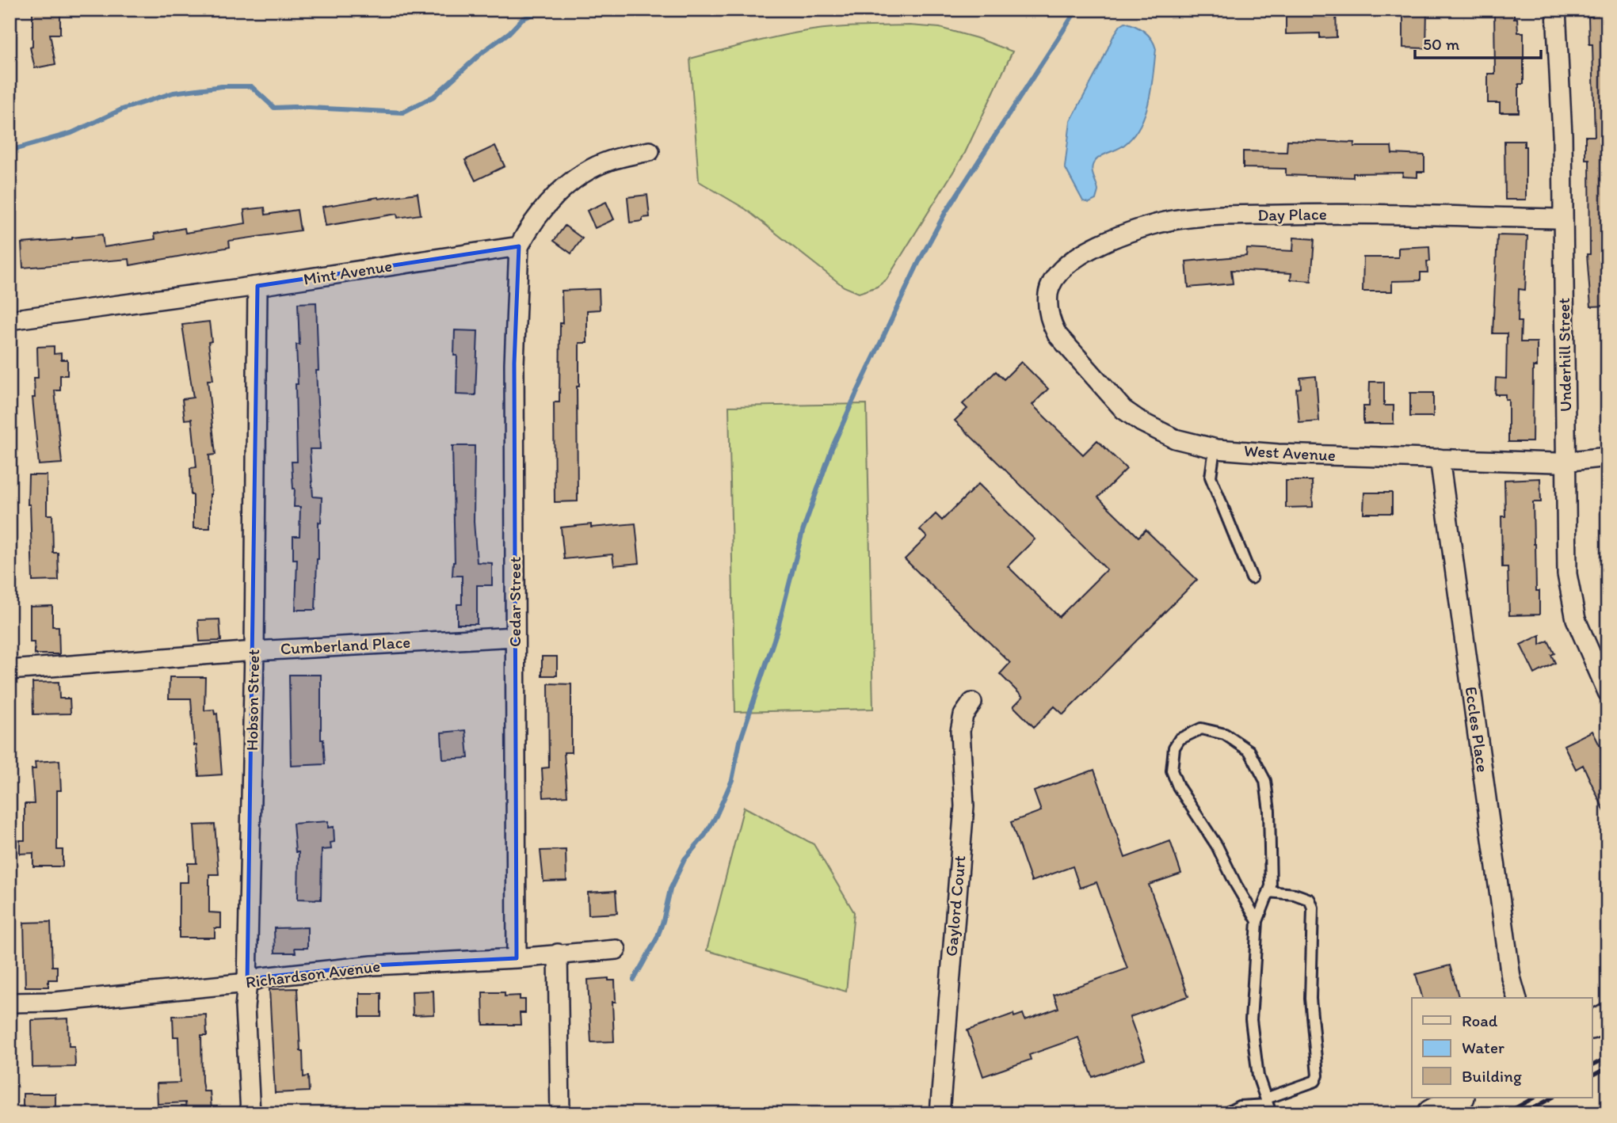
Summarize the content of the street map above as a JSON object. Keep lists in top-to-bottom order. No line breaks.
{"streets":{"street":["Day Place","Mint Avenue","Underhill Street","West Avenue","Cedar Street","Cumberland Place","Hobson Street","Eccles Place","Gaylord Court","Richardson Avenue"]},"crossings":[["Day Place","Underhill Street"],["Day Place","West Avenue"],["Mint Avenue","Cedar Street"],["Mint Avenue","Hobson Street"],["Underhill Street","West Avenue"],["West Avenue","Eccles Place"],["Cedar Street","Cumberland Place"],["Cedar Street","Richardson Avenue"],["Cumberland Place","Hobson Street"],["Hobson Street","Richardson Avenue"]],"legend":["Road","Water","Building"],"scale_bar":"50 m"}
